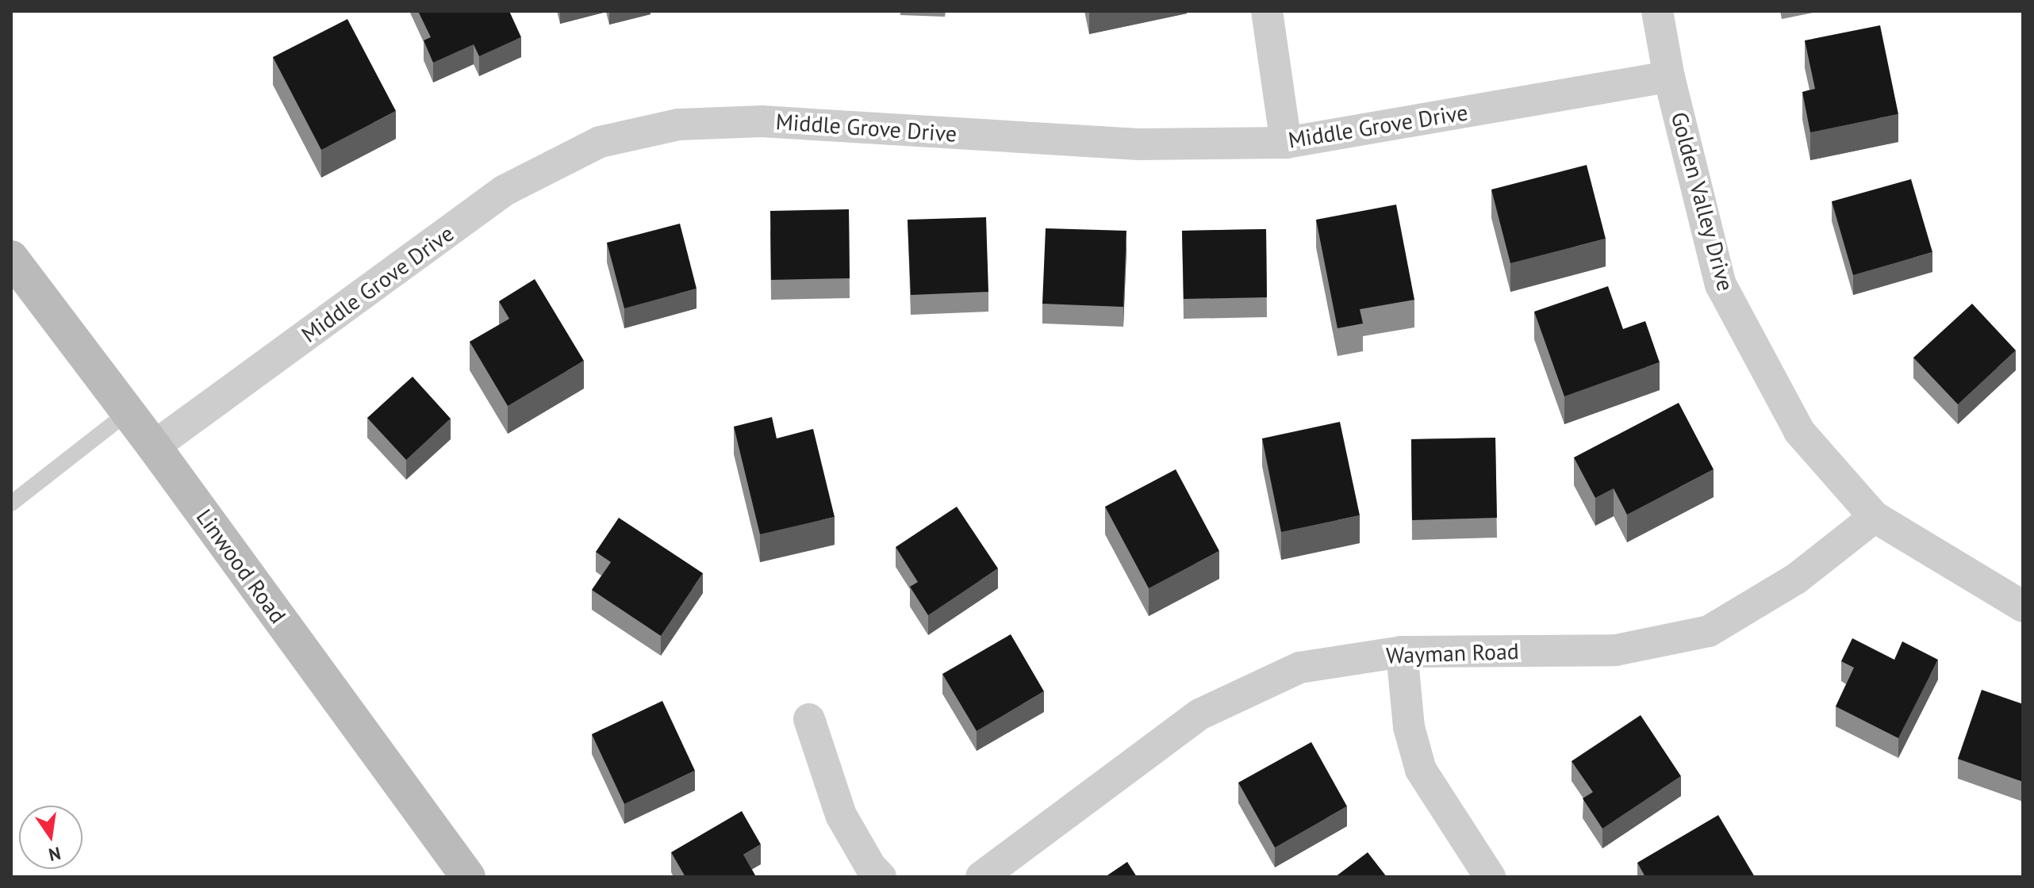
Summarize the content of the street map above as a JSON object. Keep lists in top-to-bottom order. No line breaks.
{"streets":{"street":["Middle Grove Drive","Golden Valley Drive","Linwood Road","Wayman Road"]},"crossings":[["Middle Grove Drive","Golden Valley Drive"],["Middle Grove Drive","Linwood Road"],["Golden Valley Drive","Wayman Road"]],"north":"bottom"}
